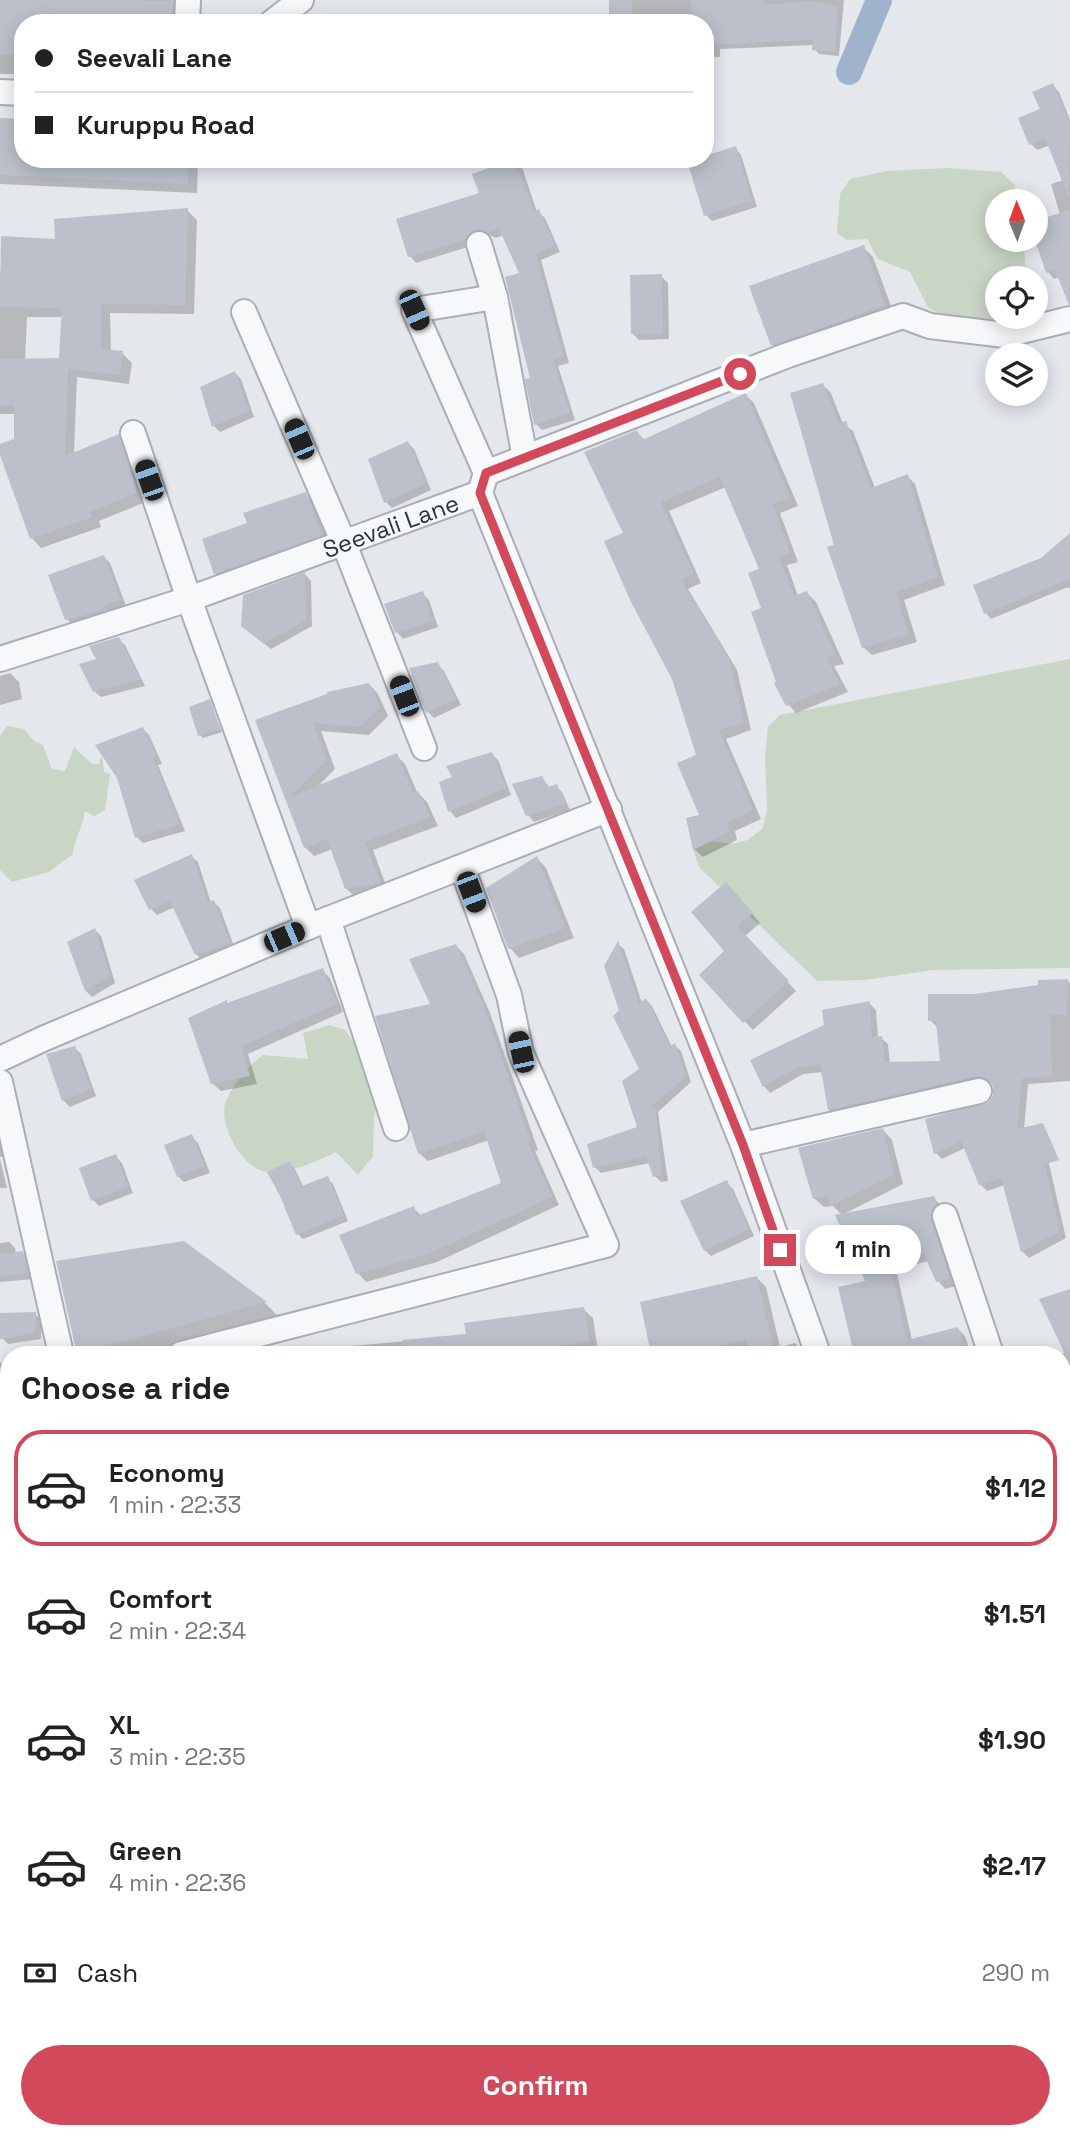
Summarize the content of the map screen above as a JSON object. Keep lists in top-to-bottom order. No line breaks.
{"streets":{"street":["Seevali Lane"]},"north":"top","page":{"banner":["Seevali Lane","Kuruppu Road"],"bubble":"1 min","heading":"Choose a ride","list":[{"name":"Economy","note":"1 min · 22:33","value":"$1.12"},{"name":"Comfort","note":"2 min · 22:34","value":"$1.51"},{"name":"XL","note":"3 min · 22:35","value":"$1.90"},{"name":"Green","note":"4 min · 22:36","value":"$2.17"}],"pay":["Cash","290 m"],"buttons":"Confirm"}}
